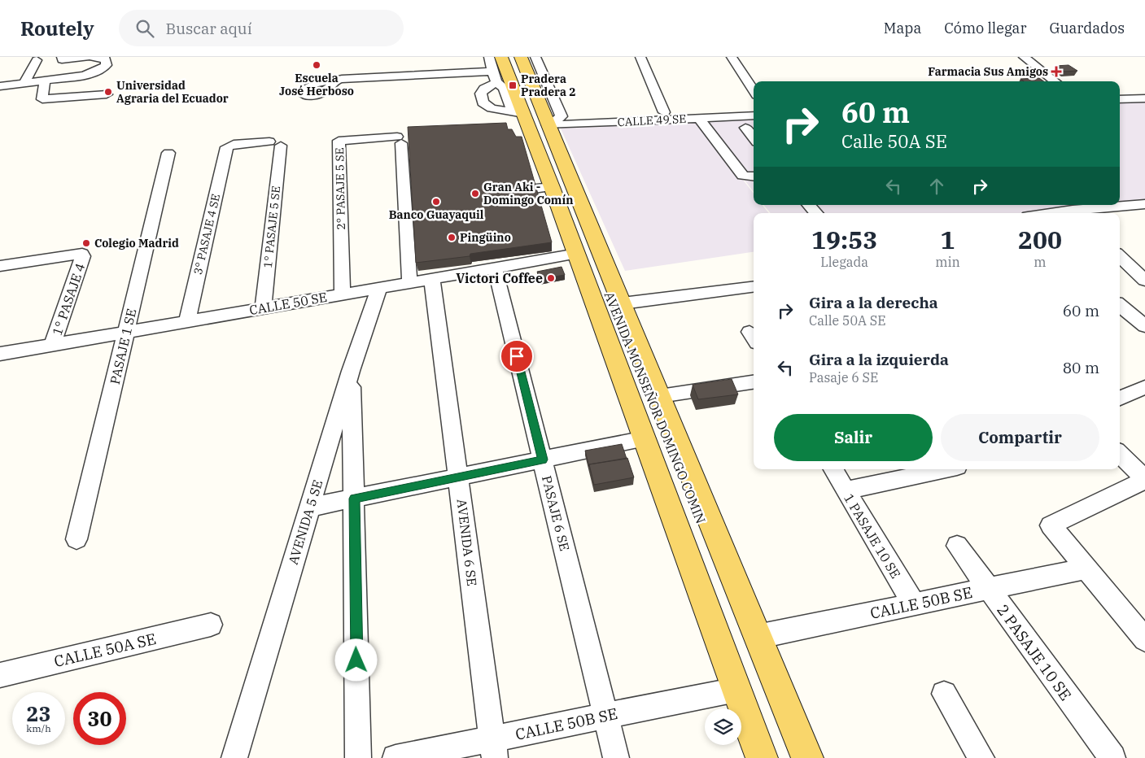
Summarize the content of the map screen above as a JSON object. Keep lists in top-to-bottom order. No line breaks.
{"streets":{"main road":["AVENIDA MONSEÑOR DOMINGO COMIN"],"street":["CALLE 49 SE","2° PASAJE 5 SE","1° PASAJE 5 SE","3° PASAJE 4 SE","1° PASAJE 4","CALLE 50 SE","PASAJE 1 SE","PASAJE 6 SE","AVENIDA 5 SE","1 PASAJE 10 SE","AVENIDA 6 SE","CALLE 50B SE","CALLE 50A SE","2 PASAJE 10 SE"]},"crossings":[["CALLE 49 SE","AVENIDA MONSEÑOR DOMINGO COMIN"],["2° PASAJE 5 SE","CALLE 50 SE"],["1° PASAJE 5 SE","3° PASAJE 4 SE"],["1° PASAJE 5 SE","CALLE 50 SE"],["3° PASAJE 4 SE","CALLE 50 SE"],["1° PASAJE 4","CALLE 50 SE"],["CALLE 50 SE","PASAJE 1 SE"],["CALLE 50 SE","AVENIDA MONSEÑOR DOMINGO COMIN"],["CALLE 50 SE","PASAJE 6 SE"],["CALLE 50 SE","AVENIDA 5 SE"],["CALLE 50 SE","AVENIDA 6 SE"],["AVENIDA MONSEÑOR DOMINGO COMIN","CALLE 50B SE"],["PASAJE 6 SE","CALLE 50B SE"],["1 PASAJE 10 SE","CALLE 50B SE"],["AVENIDA 6 SE","CALLE 50B SE"],["CALLE 50B SE","2 PASAJE 10 SE"]],"places":{"other":["Escuela José Herboso","Universidad Agraria del Ecuador","Gran Aki - Domingo Comín","Banco Guayaquil","Pingüino","Colegio Madrid","Victori Coffee"],"health":["Farmacia Sus Amigos"],"transit":["Pradera Pradera 2"]},"page":{"header":"Routely","search":"Buscar aquí","nav":["Mapa","Cómo llegar","Guardados"],"turn":["60 m","Calle 50A SE"],"eta":["19:53","Llegada","1","min","200","m"],"list":[{"name":"Gira a la derecha","note":"Calle 50A SE","value":"60 m"},{"name":"Gira a la izquierda","note":"Pasaje 6 SE","value":"80 m"}],"buttons":["Salir","Compartir"],"speed":"23 km/h","limit":"30"}}
